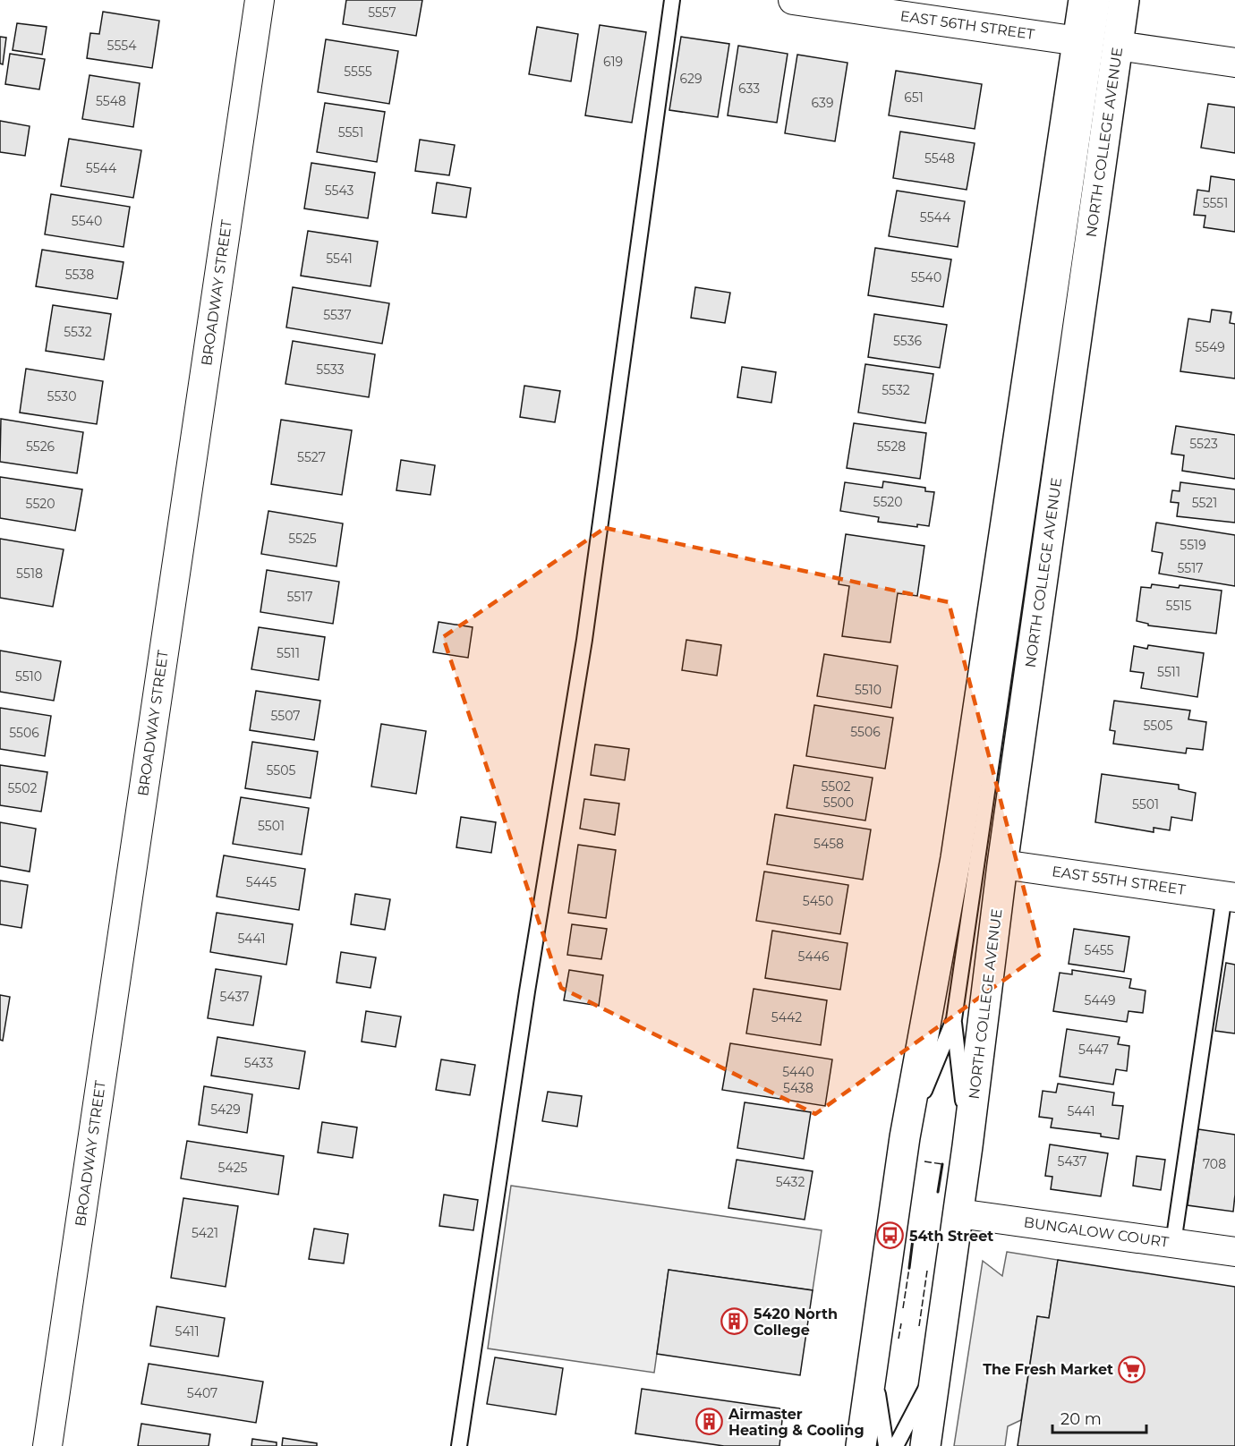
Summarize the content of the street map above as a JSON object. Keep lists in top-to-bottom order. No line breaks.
{"streets":{"main road":["NORTH COLLEGE AVENUE"],"street":["EAST 56TH STREET","BROADWAY STREET","EAST 55TH STREET","BUNGALOW COURT"]},"crossings":[["EAST 56TH STREET","NORTH COLLEGE AVENUE"],["NORTH COLLEGE AVENUE","EAST 55TH STREET"],["NORTH COLLEGE AVENUE","BUNGALOW COURT"]],"places":{"bus stop":["54th Street"],"building":["5420 North College","Airmaster Heating & Cooling"],"supermarket":["The Fresh Market"]},"house_numbers":["5557","5554","619","5555","629","633","651","5548","639","5551","5548","5544","5543","5551","5544","5540","5541","5538","5540","5537","5532","5536","5549","5533","5532","5530","5523","5526","5528","5527","5520","5521","5520","5525","5519","5517","5518","5517","5515","5511","5511","5510","5510","5507","5505","5506","5506","5505","5502","5502","5500","5501","5501","5458","5445","5450","5441","5455","5446","5437","5449","5442","5447","5433","5440","5438","5429","5441","5437","708","5425","5432","5421","5411","5407"],"scale_bar":"20 m"}
